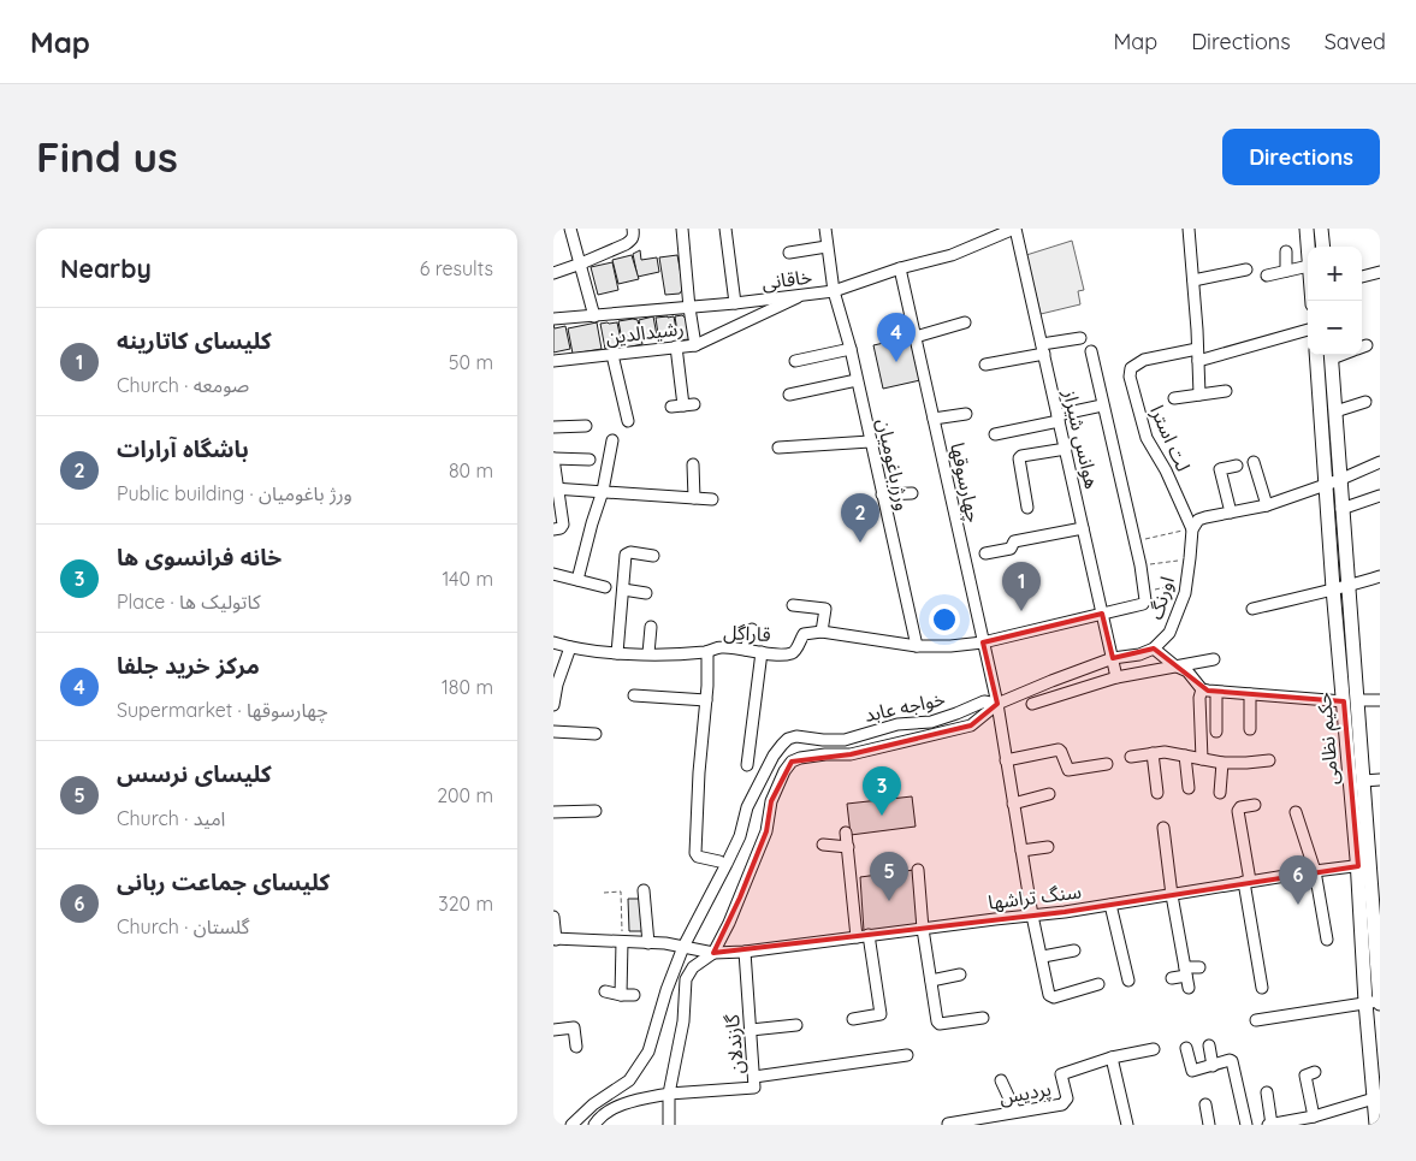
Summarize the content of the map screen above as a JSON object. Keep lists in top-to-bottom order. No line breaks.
{"streets":{"main road":["حکیم نظامی"],"street":["خاقانی","رشیدالدین","لت استرا","هوانس شیراز","ورژ باغومیان","چهارسوقها","اورنگ","قاراگل","خواجه عابد","سنگ تراشها","گازندلان","پردیس"]},"crossings":[["خاقانی","رشیدالدین"],["خاقانی","هوانس شیراز"],["خاقانی","ورژ باغومیان"],["خاقانی","چهارسوقها"],["لت استرا","اورنگ"],["هوانس شیراز","اورنگ"],["چهارسوقها","اورنگ"],["چهارسوقها","خواجه عابد"],["چهارسوقها","سنگ تراشها"],["اورنگ","خواجه عابد"],["خواجه عابد","سنگ تراشها"],["خواجه عابد","گازندلان"],["حکیم نظامی","سنگ تراشها"],["سنگ تراشها","گازندلان"]],"page":{"header":"Map","nav":["Map","Directions","Saved"],"buttons":"Directions","title":"Find us","heading":["Nearby","6 results"],"map_buttons":["+","−"],"list":[{"mark":"1","name":"کلیسای کاتارینه","note":"Church · صومعه","value":"50 m"},{"mark":"2","name":"باشگاه آرارات","note":"Public building · ورژ باغومیان","value":"80 m"},{"mark":"3","name":"خانه فرانسوی ها","note":"Place · کاتولیک ها","value":"140 m"},{"mark":"4","name":"مرکز خرید جلفا","note":"Supermarket · چهارسوقها","value":"180 m"},{"mark":"5","name":"کلیسای نرسس","note":"Church · امید","value":"200 m"},{"mark":"6","name":"کلیسای جماعت ربانی","note":"Church · گلستان","value":"320 m"}],"pins":["4","2","1","3","5","6"]}}
